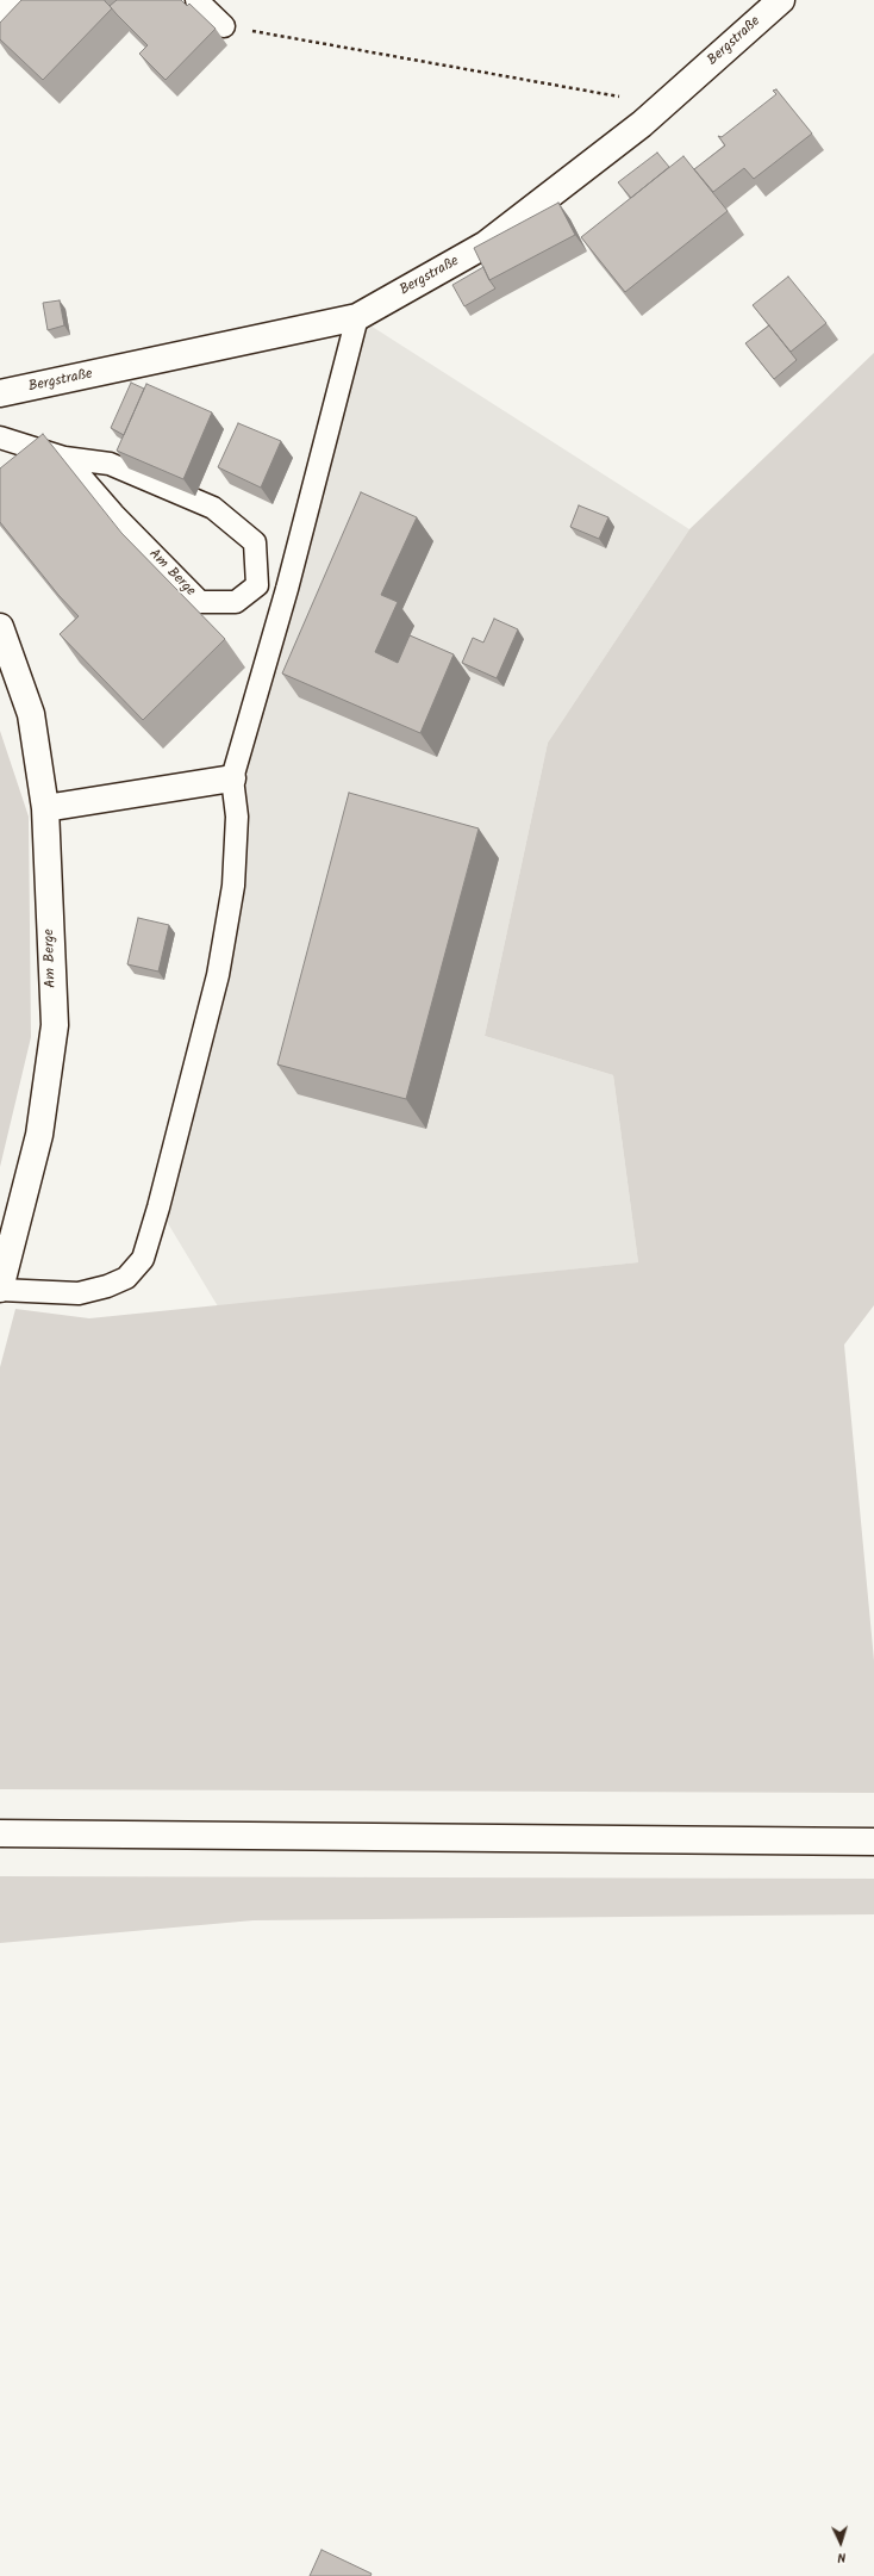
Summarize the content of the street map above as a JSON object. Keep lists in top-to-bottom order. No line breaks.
{"streets":{"main road":["Bergstraße","Am Berge"]},"north":"bottom"}
